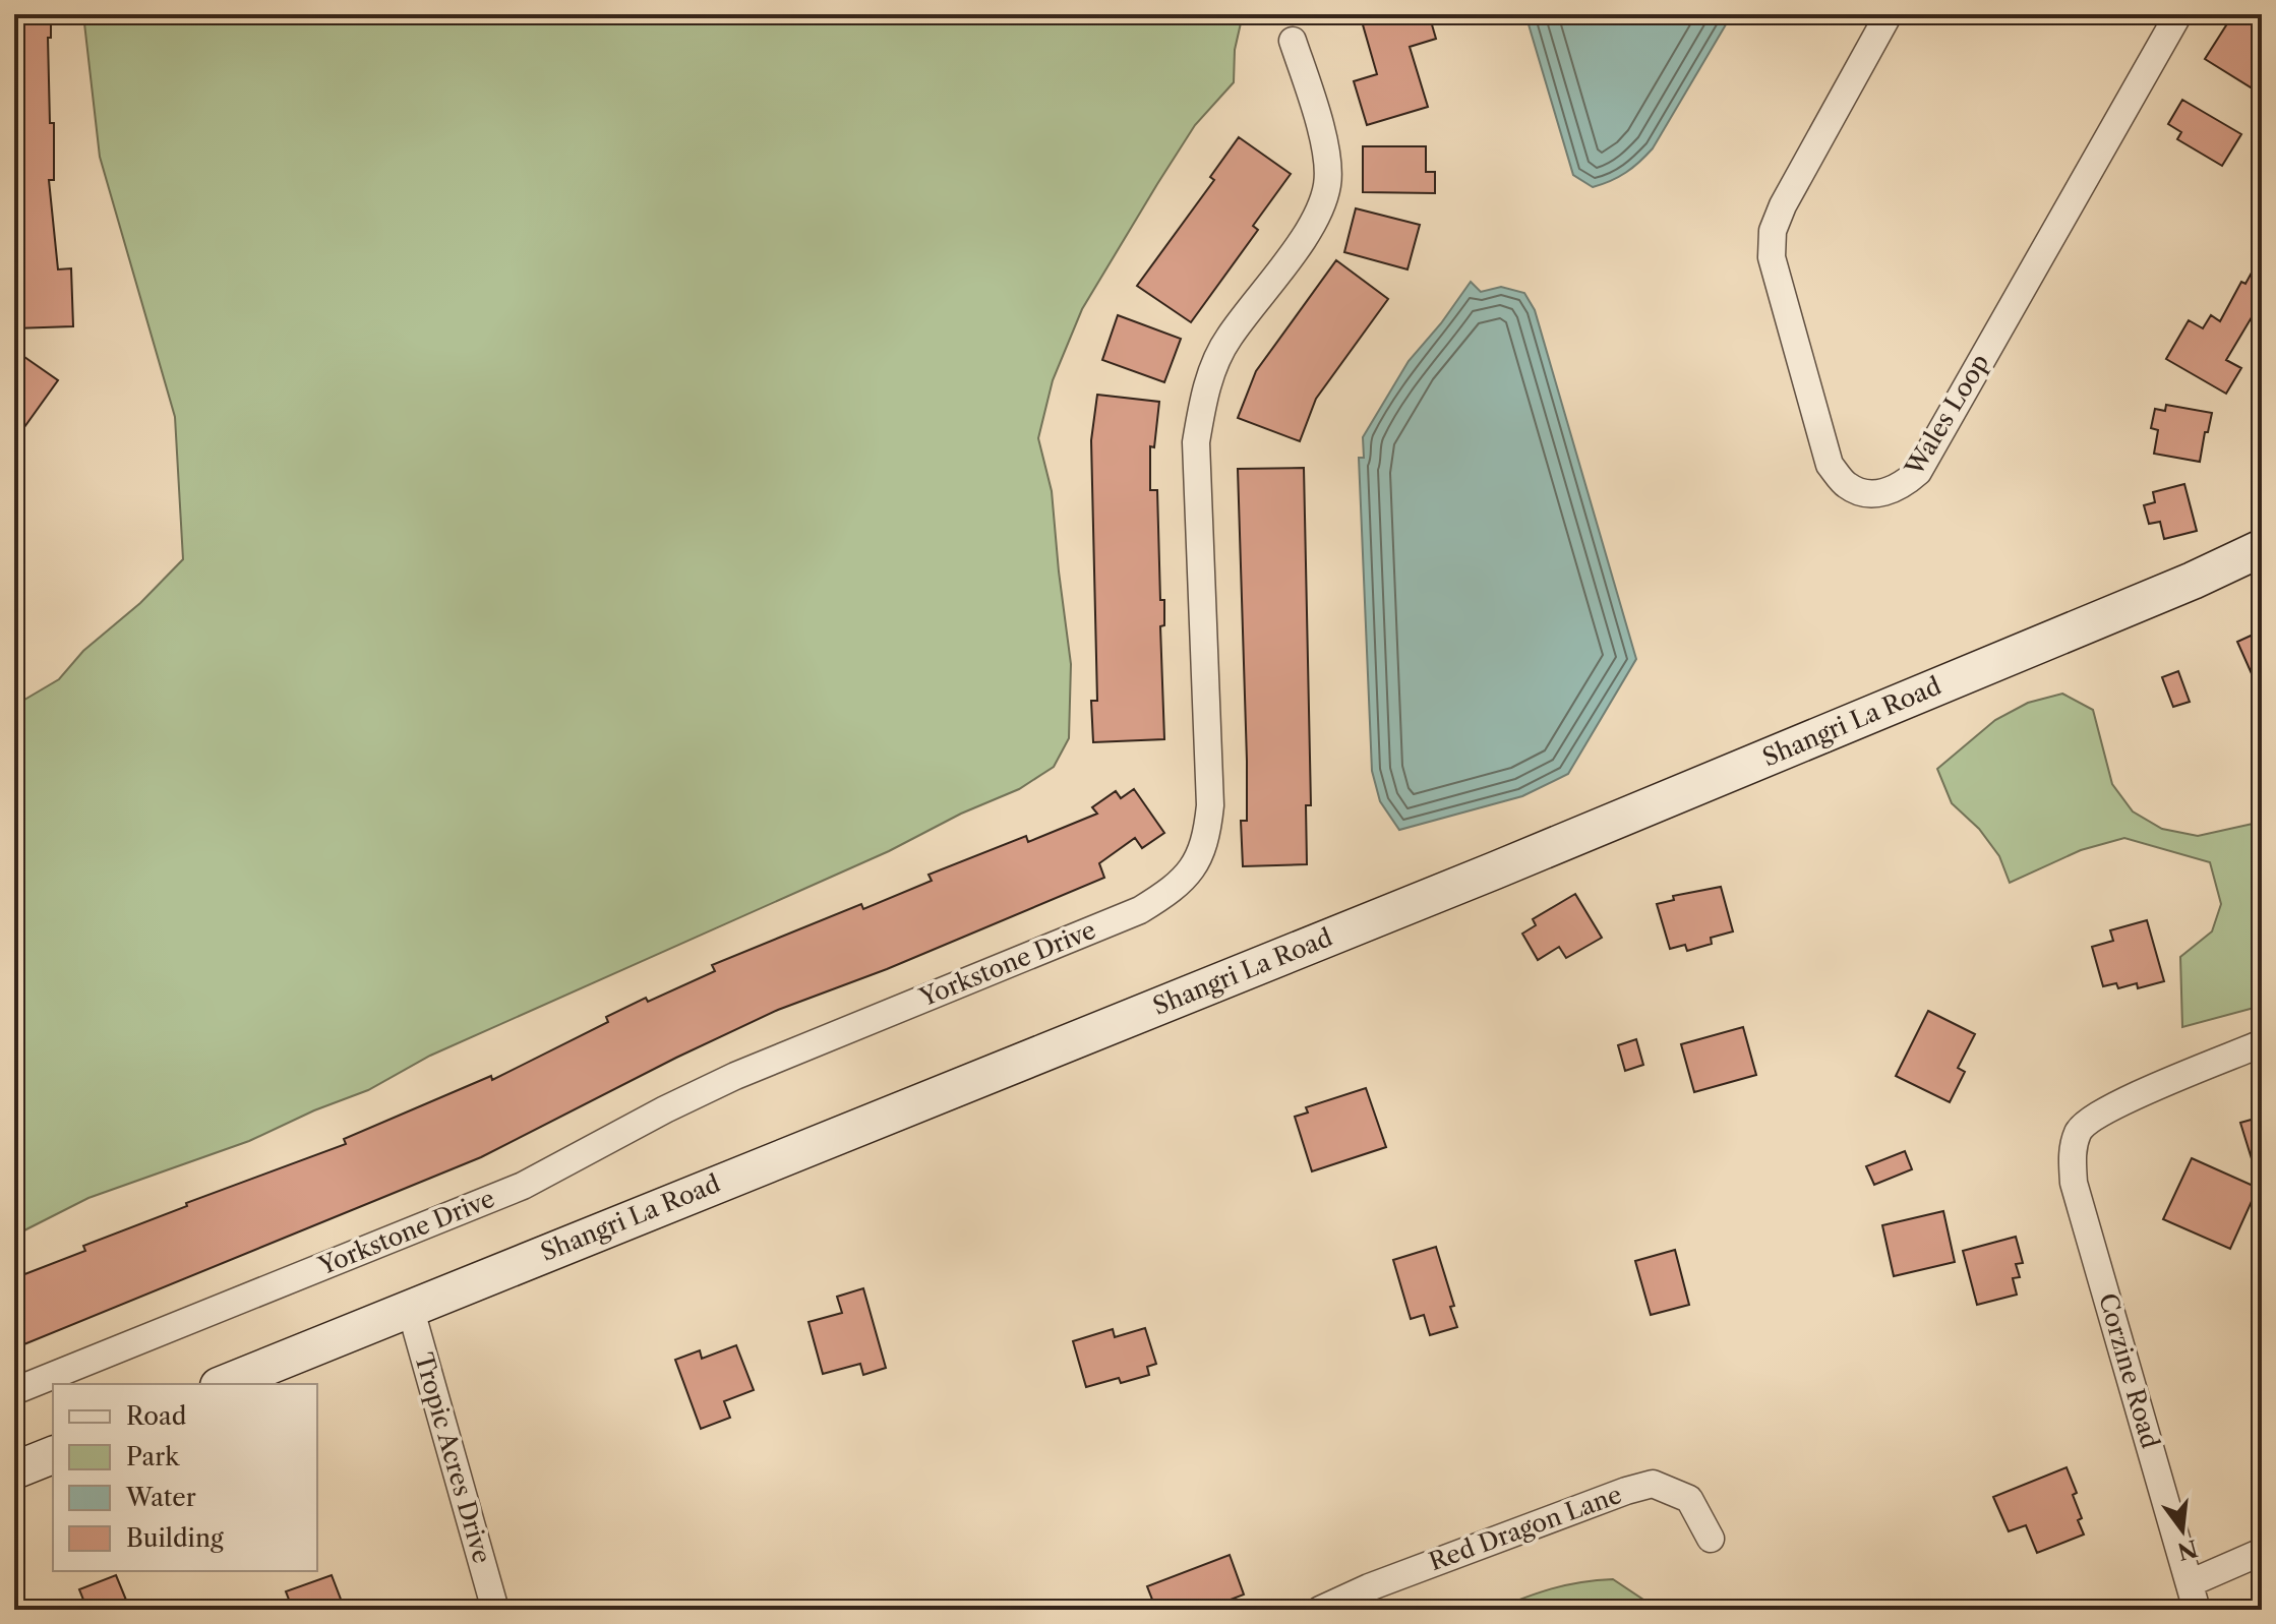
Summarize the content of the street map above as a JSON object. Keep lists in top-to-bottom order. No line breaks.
{"streets":{"street":["Wales Loop","Shangri La Road","Yorkstone Drive","Corzine Road","Tropic Acres Drive","Red Dragon Lane"]},"crossings":[["Shangri La Road","Tropic Acres Drive"]],"legend":["Road","Park","Water","Building"],"north":"bottom"}
